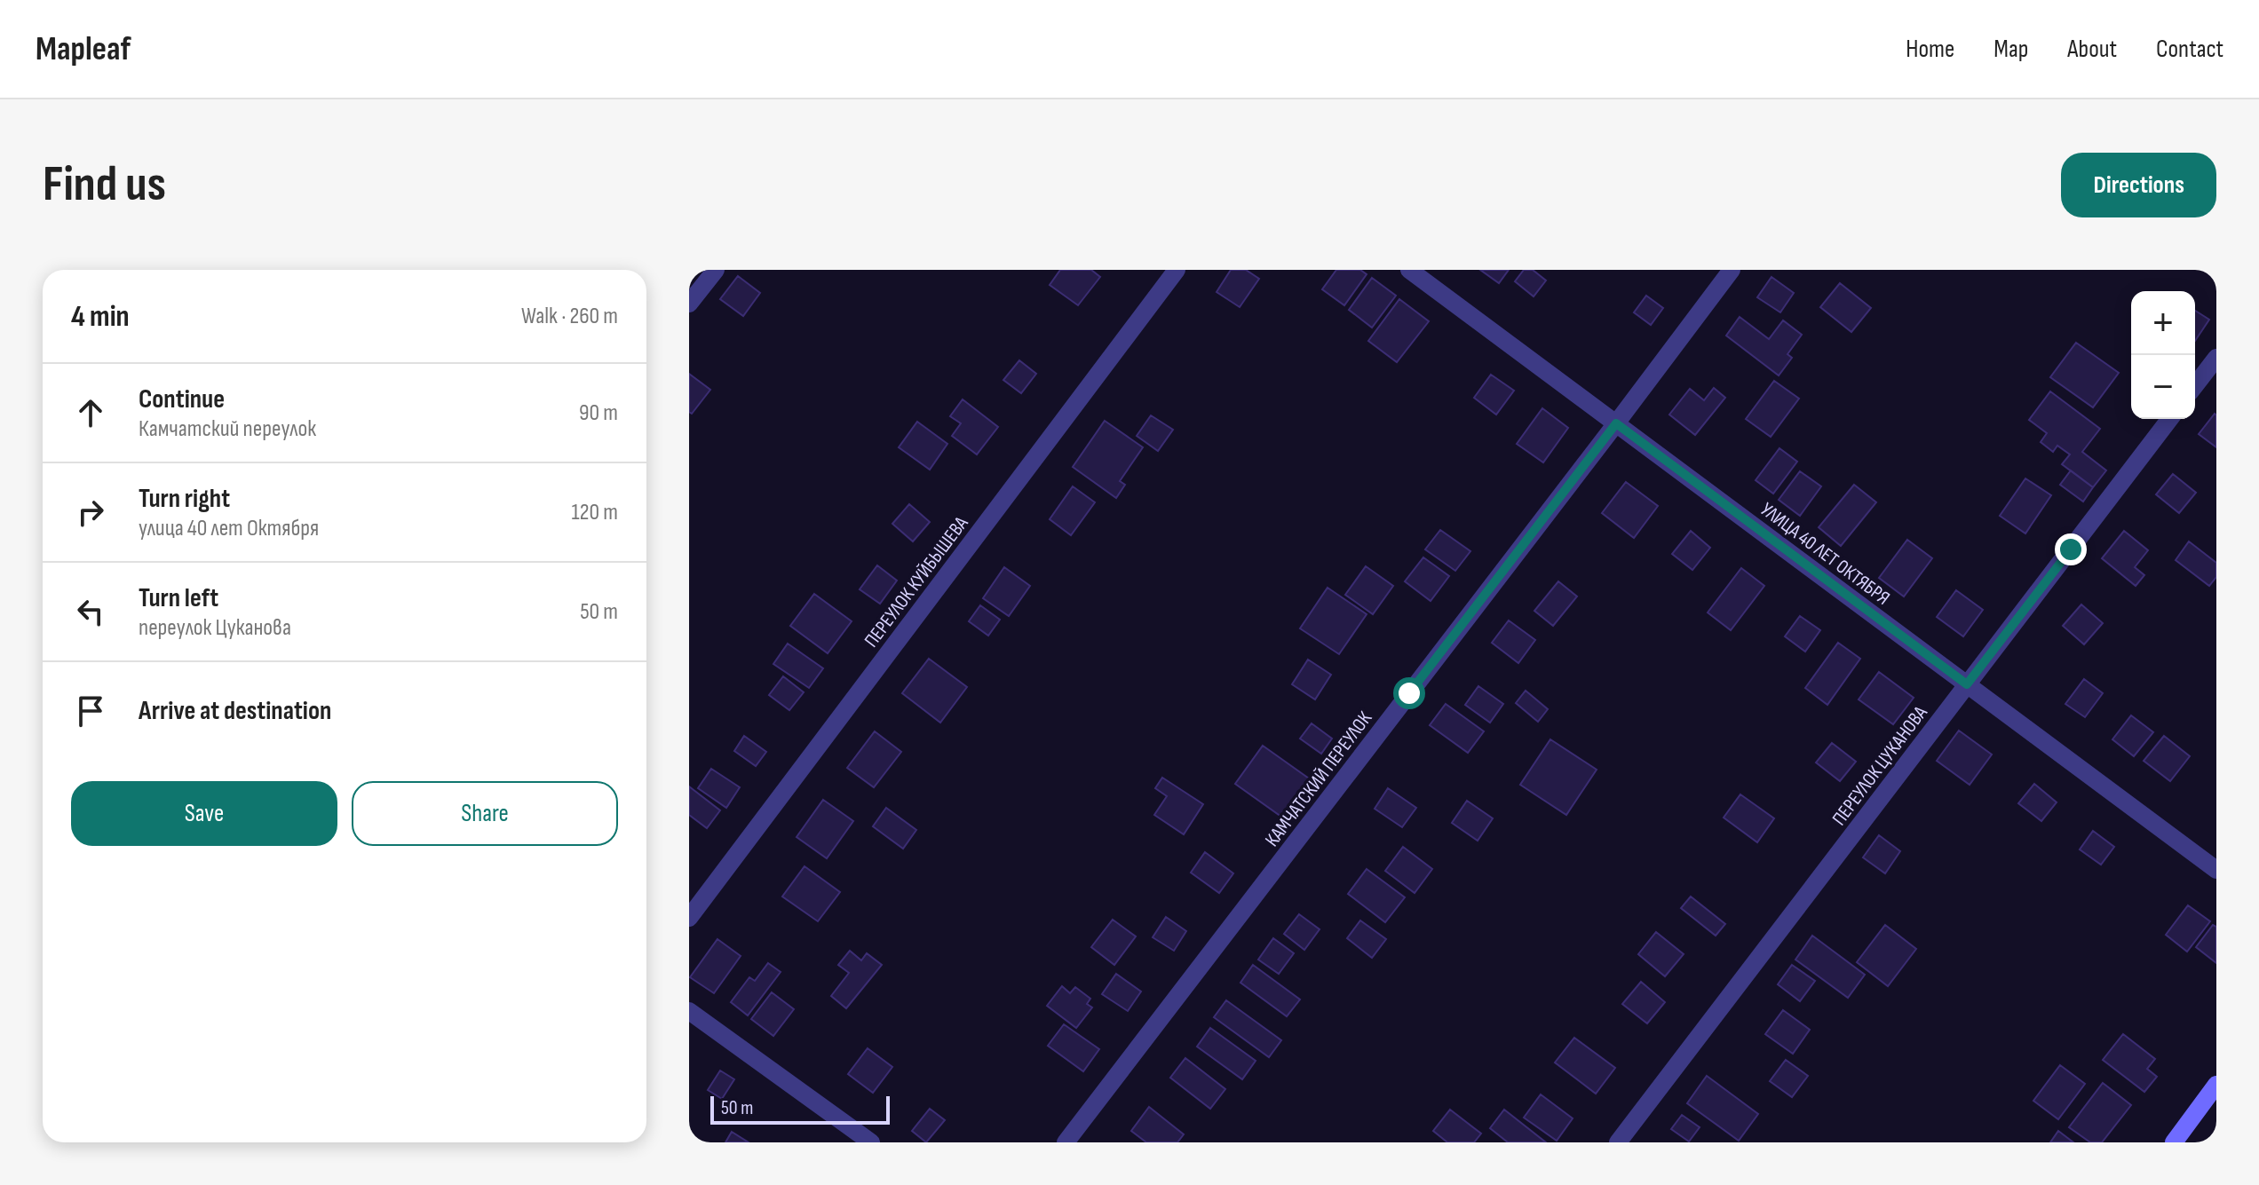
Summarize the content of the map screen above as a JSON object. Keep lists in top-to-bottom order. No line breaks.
{"streets":{"street":["УЛИЦА 40 ЛЕТ ОКТЯБРЯ","ПЕРЕУЛОК КУЙБЫШЕВА","ПЕРЕУЛОК ЦУКАНОВА","КАМЧАТСКИЙ ПЕРЕУЛОК"]},"crossings":[["УЛИЦА 40 ЛЕТ ОКТЯБРЯ","ПЕРЕУЛОК ЦУКАНОВА"],["УЛИЦА 40 ЛЕТ ОКТЯБРЯ","КАМЧАТСКИЙ ПЕРЕУЛОК"]],"scale_bar":"50 m","page":{"header":"Mapleaf","nav":["Home","Map","About","Contact"],"buttons":["Directions",["Save","Share"]],"title":"Find us","heading":["4 min","Walk · 260 m"],"map_buttons":["+","−"],"list":[["Continue","Камчатский переулок","90 m"],["Turn right","улица 40 лет Октября","120 m"],["Turn left","переулок Цуканова","50 m"],"Arrive at destination"],"scale":"50 m"}}
